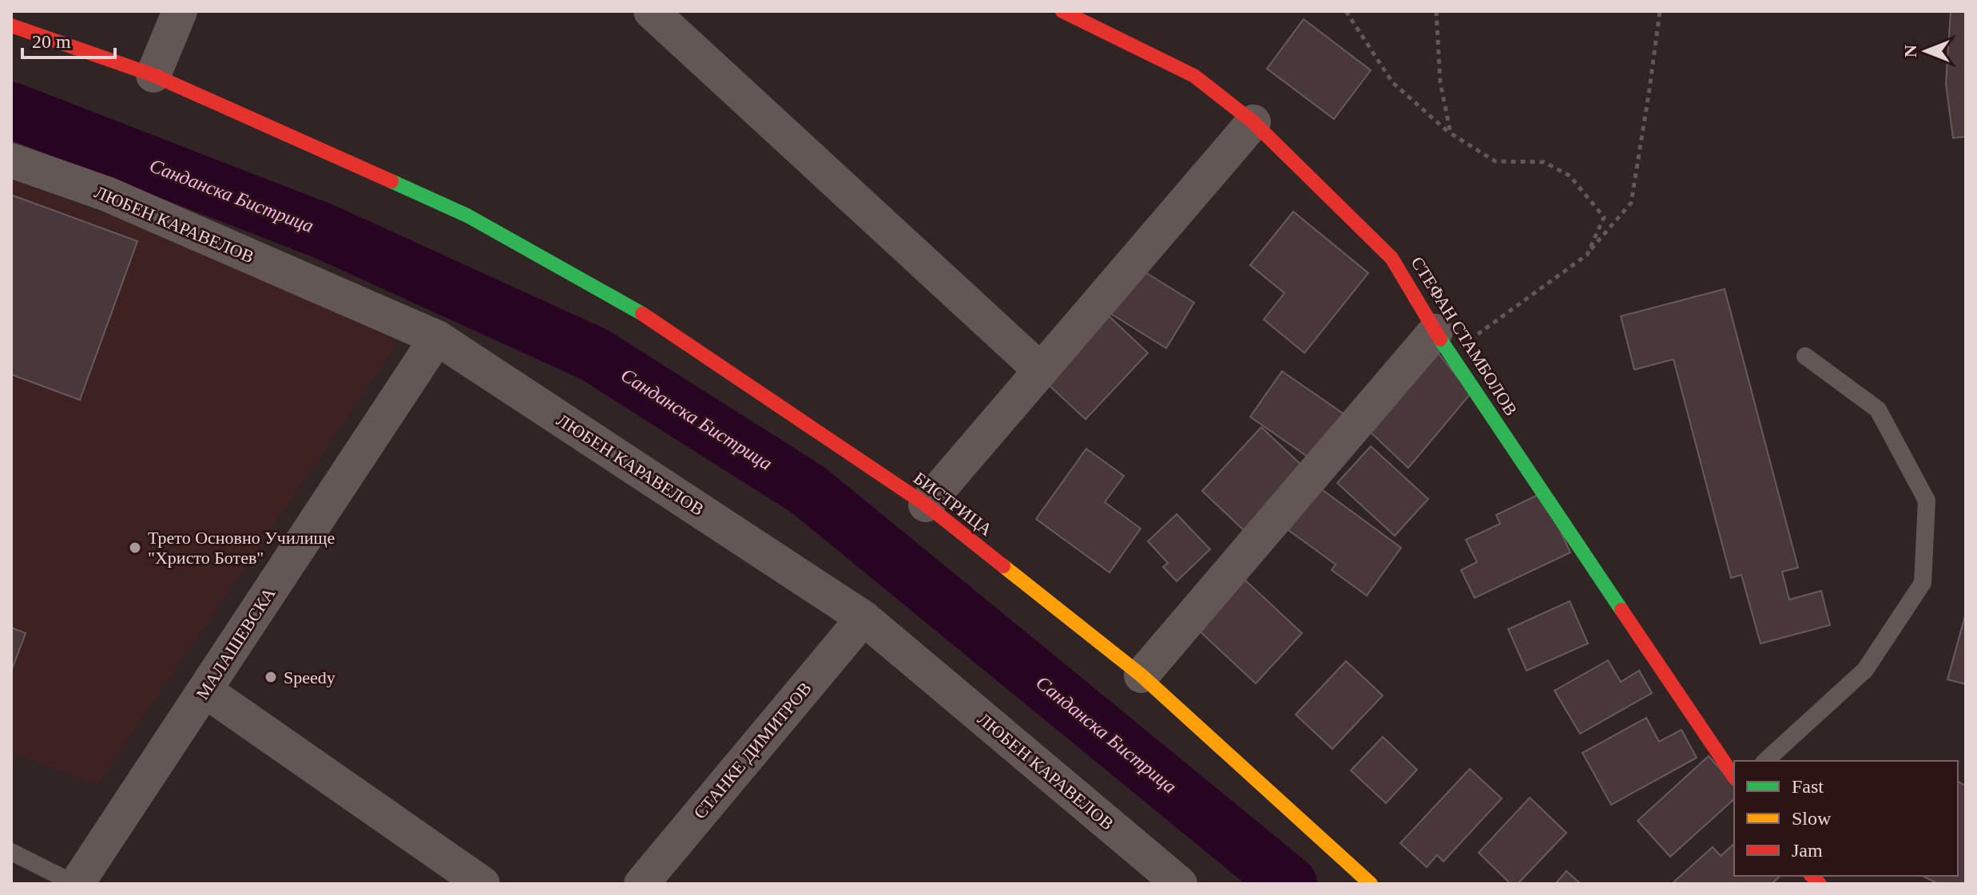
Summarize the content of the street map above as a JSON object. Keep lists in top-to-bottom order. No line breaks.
{"streets":{"street":["ЛЮБЕН КАРАВЕЛОВ","СТЕФАН СТАМБОЛОВ","БИСТРИЦА","МАЛАШЕВСКА","СТАНКЕ ДИМИТРОВ"]},"crossings":[["ЛЮБЕН КАРАВЕЛОВ","МАЛАШЕВСКА"],["ЛЮБЕН КАРАВЕЛОВ","СТАНКЕ ДИМИТРОВ"]],"water":["Санданска Бистрица"],"places":["Трето Основно Училище \"Христо Ботев\"","Speedy"],"legend":["Fast","Slow","Jam"],"scale_bar":"20 m","north":"left"}
